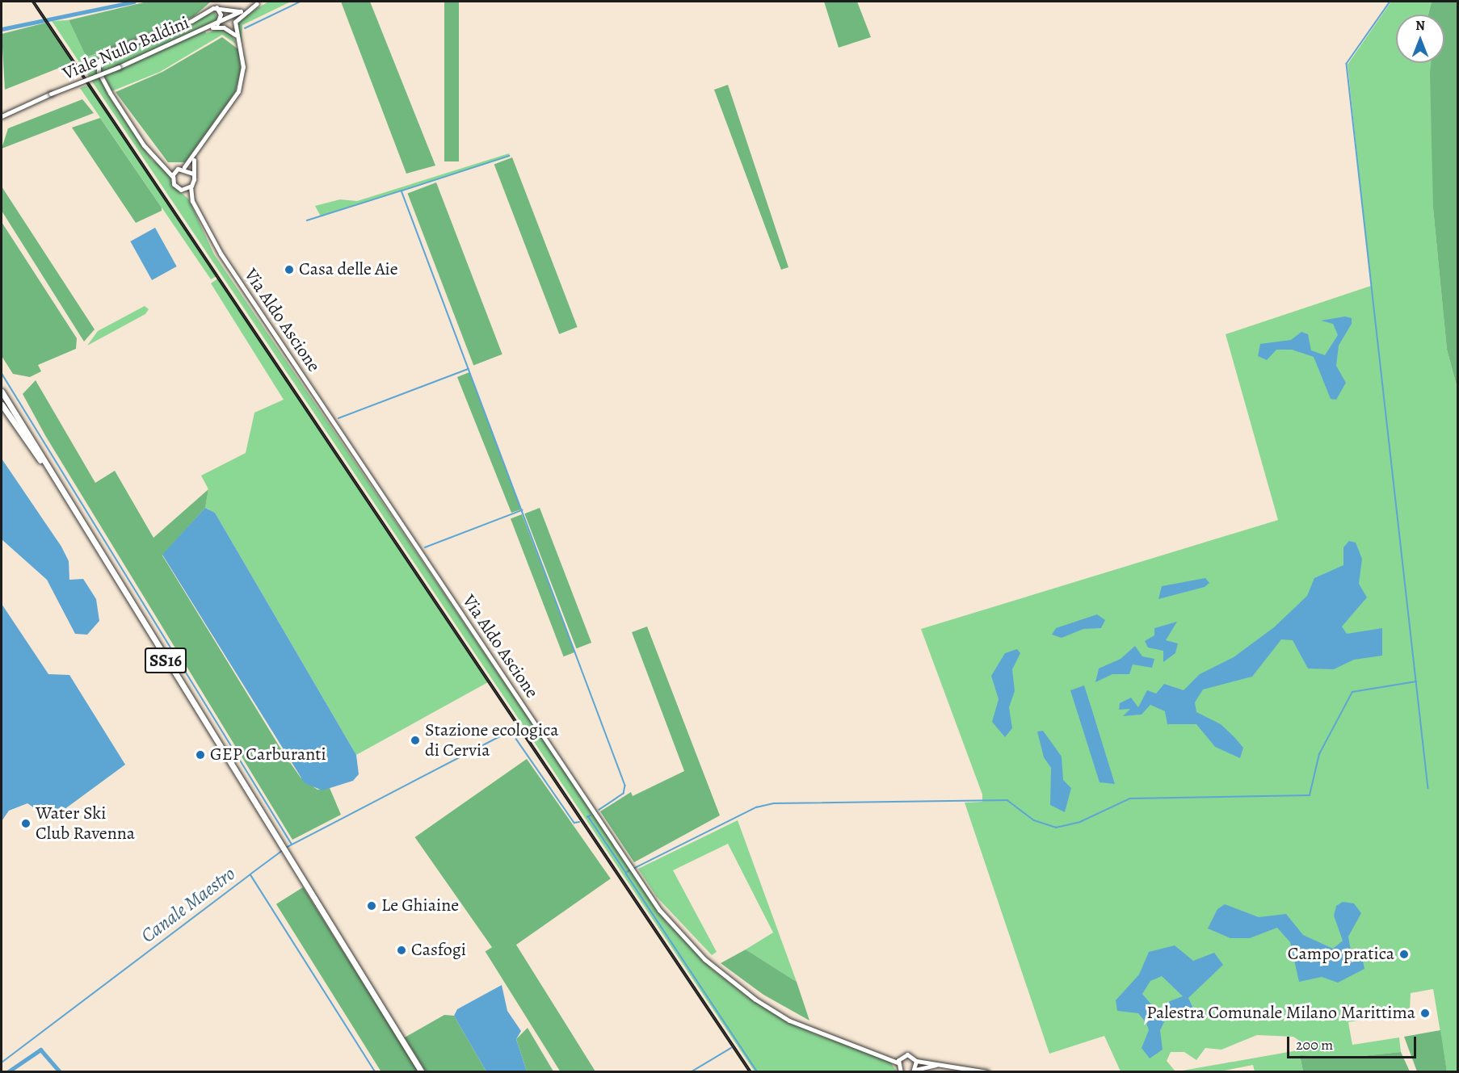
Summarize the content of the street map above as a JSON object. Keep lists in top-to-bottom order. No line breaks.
{"streets":{"main road":["SS16"],"street":["Viale Nullo Baldini","Via Aldo Ascione"]},"water":["Canale Maestro"],"places":["Casa delle Aie","Stazione ecologica di Cervia","GEP Carburanti","Water Ski Club Ravenna","Le Ghiaine","Casfogi","Campo pratica","Palestra Comunale Milano Marittima"],"scale_bar":"200 m","north":"top"}
